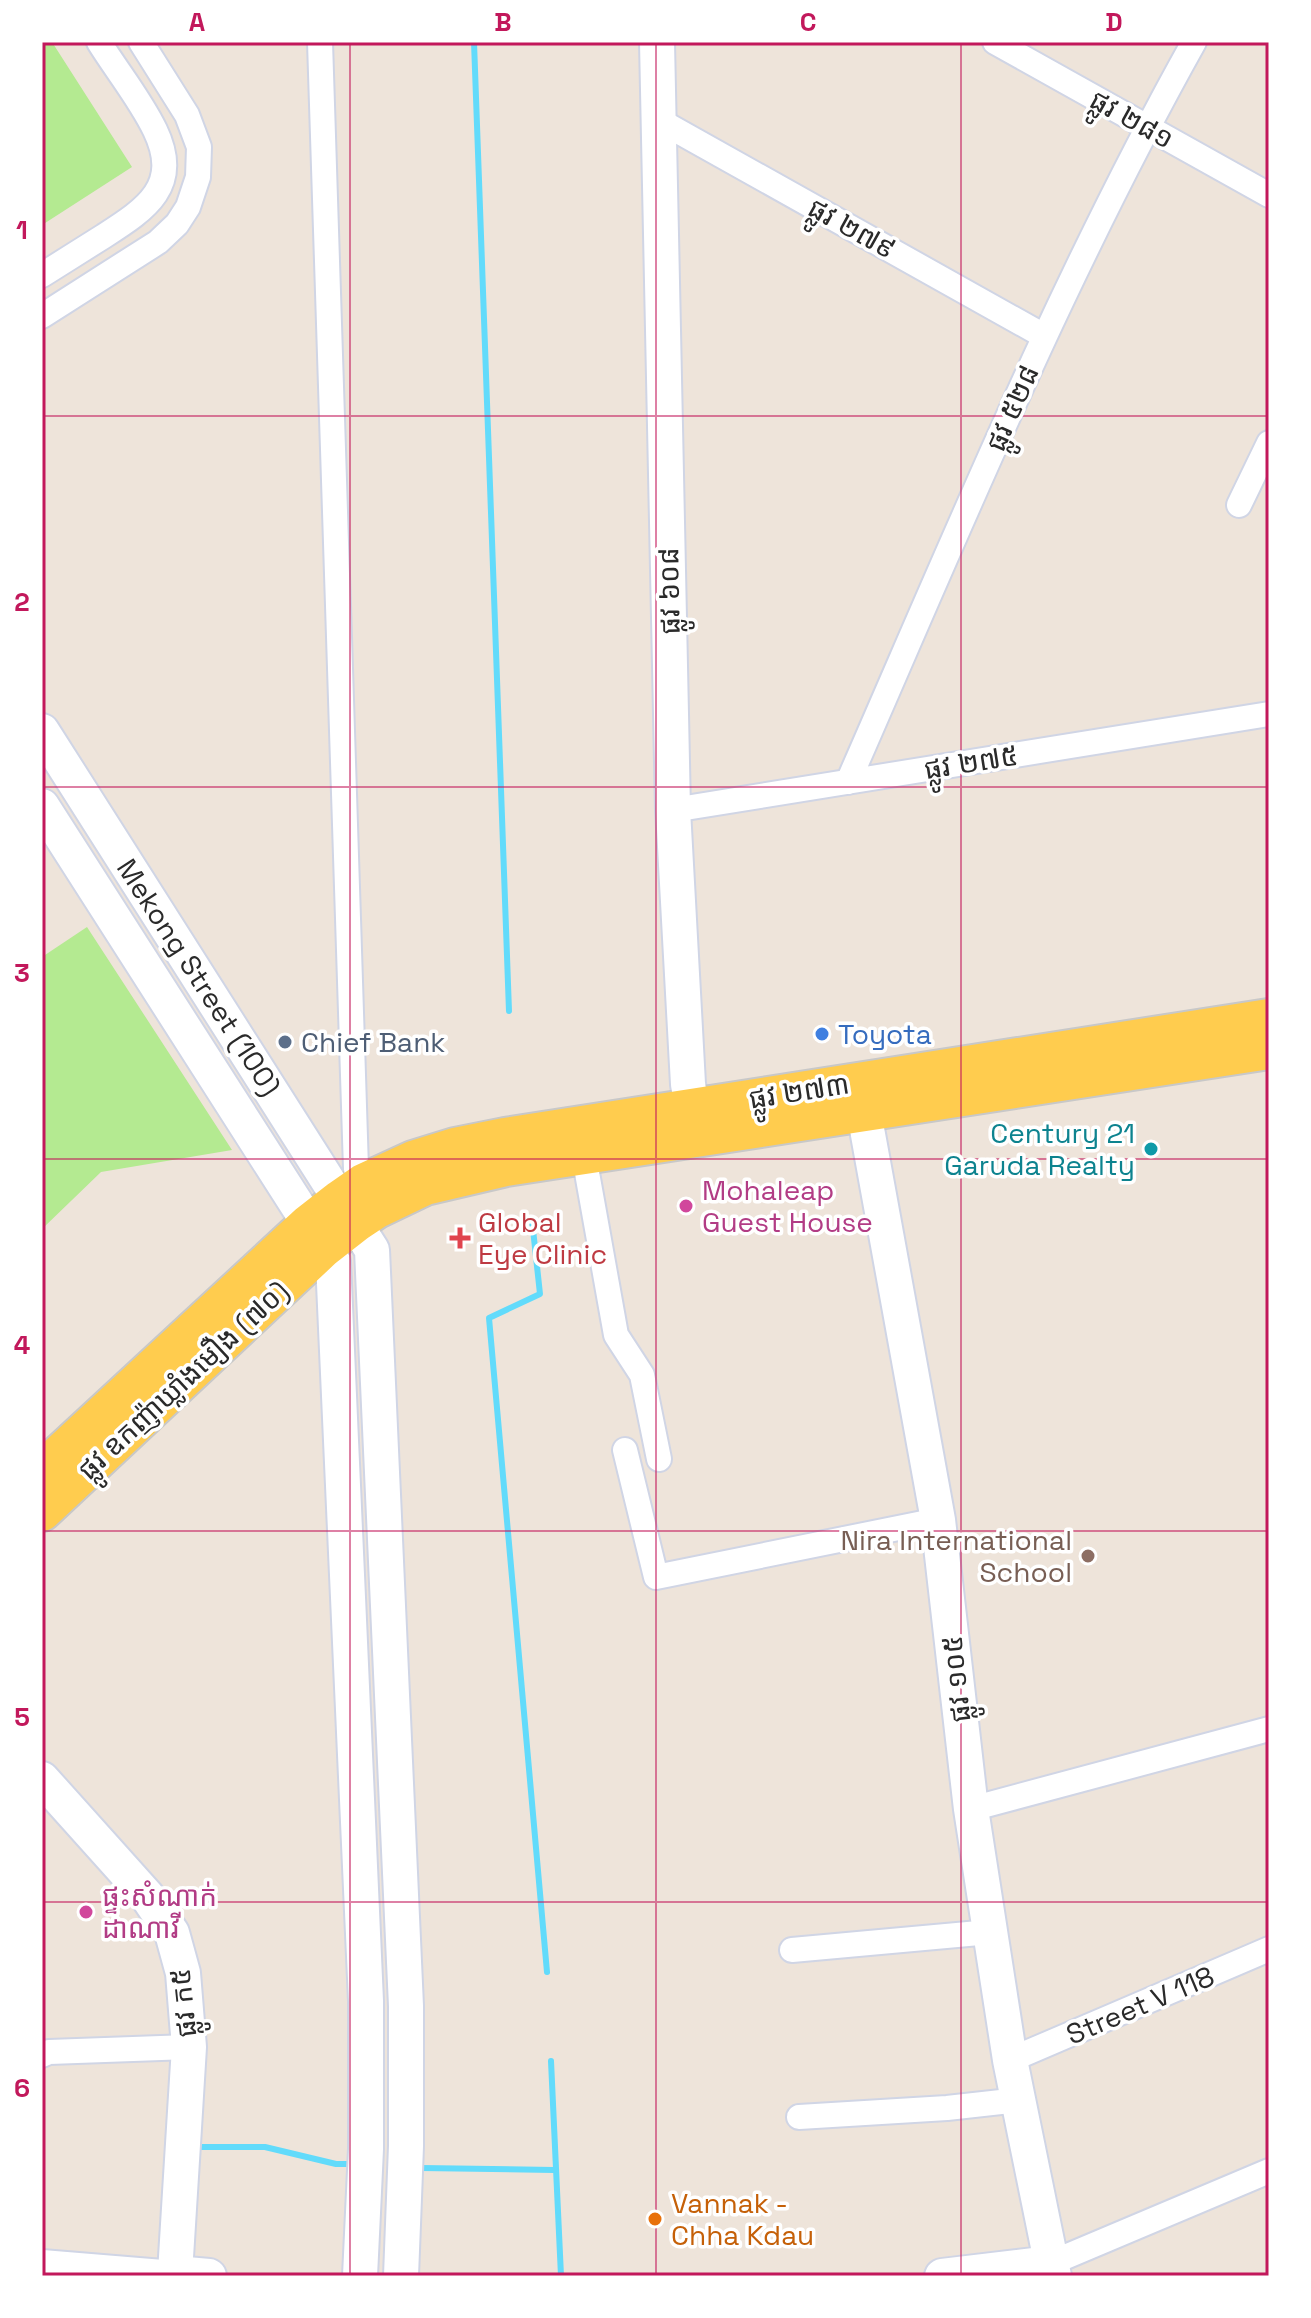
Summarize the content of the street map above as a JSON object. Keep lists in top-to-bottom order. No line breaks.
{"streets":{"main road":["ផ្លូវ ២៧៣","ផ្លូវ ឧកញ៉ាឃ្លាំងមឿង (៧០)"],"street":["ផ្លូវ ២៨១","ផ្លូវ ២៧៩","ផ្លូវ ៥២៨","ផ្លូវ ៦០៨","ផ្លូវ ២៧៥","Mekong Street (100)","ផ្លូវ ១០៥","ផ្លូវ ក៥","Street V 118"]},"crossings":[["ផ្លូវ ២៨១","ផ្លូវ ៥២៨"],["ផ្លូវ ២៧៩","ផ្លូវ ៥២៨"],["ផ្លូវ ២៧៩","ផ្លូវ ៦០៨"],["ផ្លូវ ៥២៨","ផ្លូវ ២៧៥"],["ផ្លូវ ៦០៨","ផ្លូវ ២៧៥"],["ផ្លូវ ៦០៨","ផ្លូវ ២៧៣"],["Mekong Street (100)","ផ្លូវ ២៧៣"],["Mekong Street (100)","ផ្លូវ ឧកញ៉ាឃ្លាំងមឿង (៧០)"],["ផ្លូវ ២៧៣","ផ្លូវ ១០៥"],["ផ្លូវ ១០៥","Street V 118"]],"places":{"other":["Toyota","Chief Bank","Century 21 Garuda Realty","Mohaleap Guest House","Nira International School","ផ្ទះសំណាក់ ដាណាវី","Vannak - Chha Kdau"],"health":["Global Eye Clinic"]},"grid":{"columns":["A","B","C","D"],"rows":["1","2","3","4","5","6"]}}
